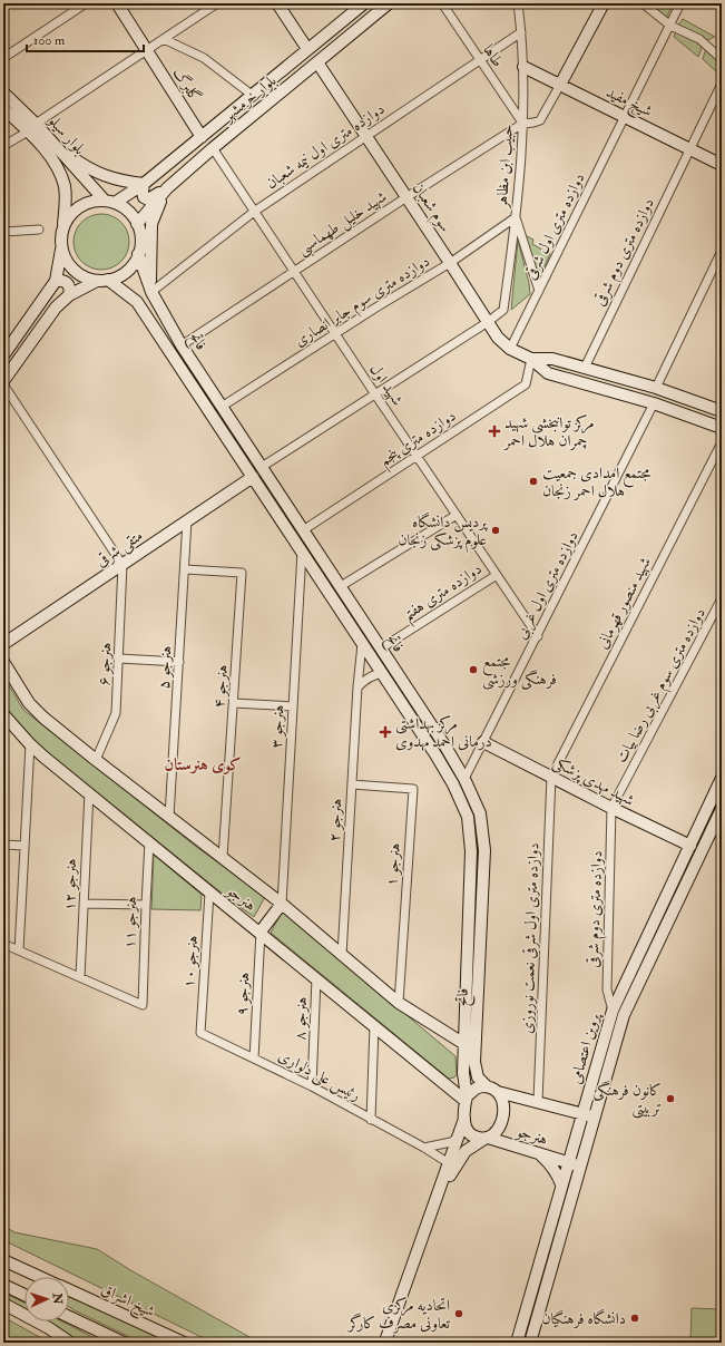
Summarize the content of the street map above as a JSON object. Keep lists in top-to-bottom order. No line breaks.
{"streets":{"main road":["گلبرگ","بلوار خرمشهر","شیخ مفید","بلوار سیلو","سوم شعبان","فاتح","متقی شرقی","شهید مهدی پزشکی","هنرجو","پروین اعتصامی","شیخ اشراق"],"street":["طاها","دوازده متری اول نیمه شعبان","حبیب ابن مظاهر","شهید خلیل طهماسبی","دوازده متری اول شرقی","دوازده متری دوم شرقی","دوازده متری سوم جابر انصاری","شهید اول","دوازده متری پنجم","دوازده متری اول غربی","دوازده متری هفتم","شهید منصور قهرمانی","هنرجو ۶","هنرجو ۵","دوازده متری سوم غربی رضا بیات","هنرجو ۴","هنرجو ۳","هنرجو ۲","هنرجو ۱","هنرجو ۱۲","هنرجو ۱۱","دوازده متری اول شرقی نعمت نوروزی","هنرجو ۱۰","هنرجو ۹","هنرجو ۸","رئیس علی دلواری"]},"crossings":[["طاها","دوازده متری اول نیمه شعبان"],["طاها","حبیب ابن مظاهر"],["طاها","شهید خلیل طهماسبی"],["گلبرگ","بلوار خرمشهر"],["بلوار خرمشهر","بلوار سیلو"],["بلوار خرمشهر","سوم شعبان"],["بلوار خرمشهر","فاتح"],["بلوار خرمشهر","شهید اول"],["شیخ مفید","حبیب ابن مظاهر"],["شیخ مفید","شهید خلیل طهماسبی"],["شیخ مفید","دوازده متری اول شرقی"],["شیخ مفید","دوازده متری دوم شرقی"],["بلوار سیلو","فاتح"],["دوازده متری اول نیمه شعبان","حبیب ابن مظاهر"],["دوازده متری اول نیمه شعبان","سوم شعبان"],["دوازده متری اول نیمه شعبان","فاتح"],["دوازده متری اول نیمه شعبان","شهید اول"],["حبیب ابن مظاهر","سوم شعبان"],["حبیب ابن مظاهر","شهید خلیل طهماسبی"],["حبیب ابن مظاهر","دوازده متری سوم جابر انصاری"],["حبیب ابن مظاهر","فاتح"],["حبیب ابن مظاهر","شهید اول"],["سوم شعبان","شهید خلیل طهماسبی"],["سوم شعبان","دوازده متری اول شرقی"],["سوم شعبان","دوازده متری دوم شرقی"],["سوم شعبان","دوازده متری سوم جابر انصاری"],["سوم شعبان","دوازده متری پنجم"],["سوم شعبان","دوازده متری اول غربی"],["شهید خلیل طهماسبی","شهید اول"],["دوازده متری دوم شرقی","دوازده متری سوم غربی رضا بیات"],["دوازده متری دوم شرقی","شهید مهدی پزشکی"],["دوازده متری دوم شرقی","پروین اعتصامی"],["دوازده متری سوم جابر انصاری","فاتح"],["دوازده متری سوم جابر انصاری","شهید اول"],["فاتح","دوازده متری پنجم"],["فاتح","متقی شرقی"],["فاتح","دوازده متری اول غربی"],["فاتح","دوازده متری هفتم"],["فاتح","هنرجو ۳"],["فاتح","هنرجو ۲"],["فاتح","هنرجو"],["شهید اول","دوازده متری پنجم"],["شهید اول","دوازده متری اول غربی"],["شهید اول","دوازده متری هفتم"],["متقی شرقی","هنرجو ۶"],["متقی شرقی","هنرجو ۵"],["دوازده متری اول غربی","شهید مهدی پزشکی"],["شهید منصور قهرمانی","شهید مهدی پزشکی"],["شهید منصور قهرمانی","دوازده متری اول شرقی نعمت نوروزی"],["هنرجو ۶","هنرجو"],["هنرجو ۵","هنرجو ۴"],["هنرجو ۵","هنرجو"],["دوازده متری سوم غربی رضا بیات","شهید مهدی پزشکی"],["هنرجو ۴","هنرجو"],["هنرجو ۳","هنرجو"],["شهید مهدی پزشکی","دوازده متری اول شرقی نعمت نوروزی"],["شهید مهدی پزشکی","پروین اعتصامی"],["هنرجو ۲","هنرجو ۱"],["هنرجو ۲","هنرجو"],["هنرجو ۱","هنرجو"],["هنرجو ۱۲","هنرجو"],["هنرجو ۱۲","هنرجو ۱۱"],["هنرجو","هنرجو ۱۱"],["هنرجو","هنرجو ۱۰"],["هنرجو","هنرجو ۹"],["هنرجو","هنرجو ۸"],["هنرجو","پروین اعتصامی"],["هنرجو ۱۰","رئیس علی دلواری"],["هنرجو ۹","رئیس علی دلواری"],["هنرجو ۸","رئیس علی دلواری"]],"districts":["کوی هنرستان"],"places":{"health":["مرکز توانبخشی شهید چمران هلال احمر","مرکز بهداشتی درمانی احمد مهدوی"],"other":["مجتمع امدادی جمعیت هلال احمر زنجان","پردیس دانشگاه علوم پزشکى زنجان","مجتمع فرهنگی ورزشی","کانون فرهنگی تربیتی","اتحادیه مرکزی تعاونی مصرف کارگر","دانشگاه فرهنگیان"]},"scale_bar":"100 m","north":"right"}
